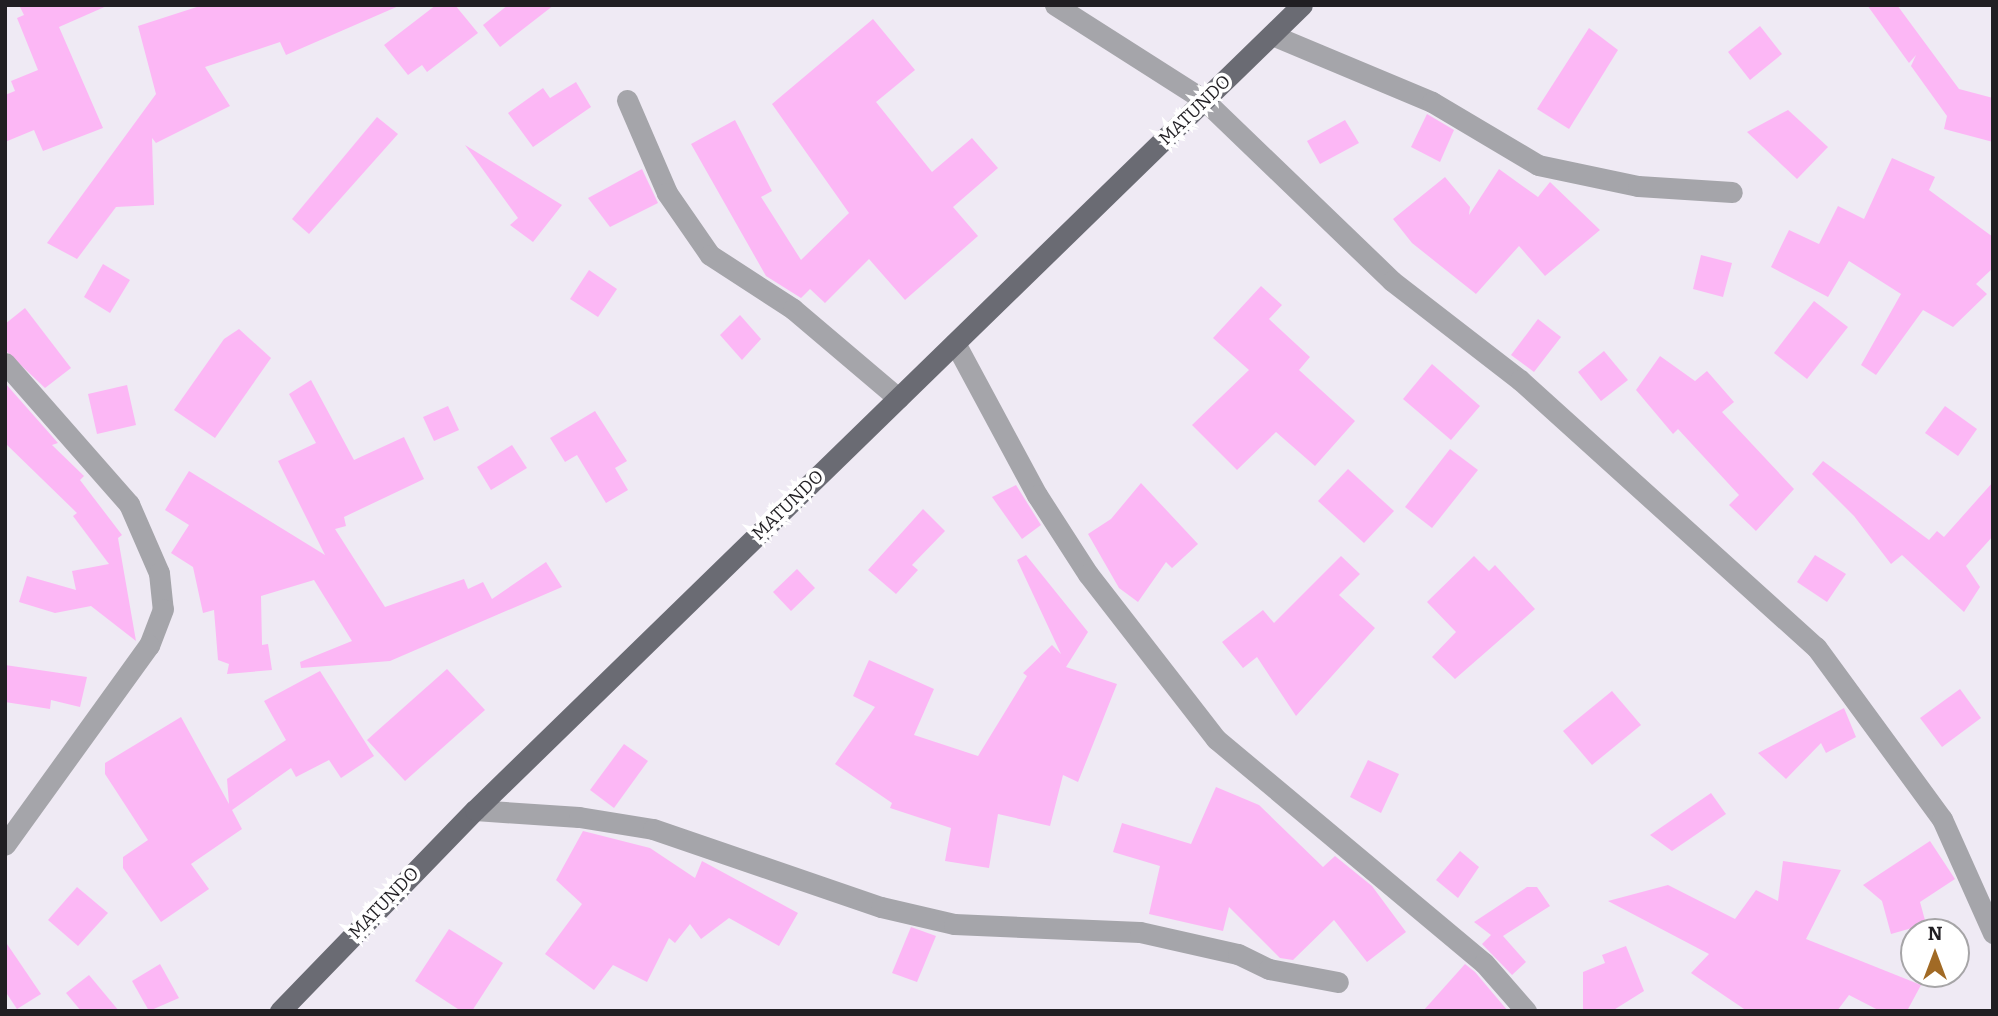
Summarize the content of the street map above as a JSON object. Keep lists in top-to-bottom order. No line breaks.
{"streets":{"main road":["MATUNDO"]},"north":"top"}
